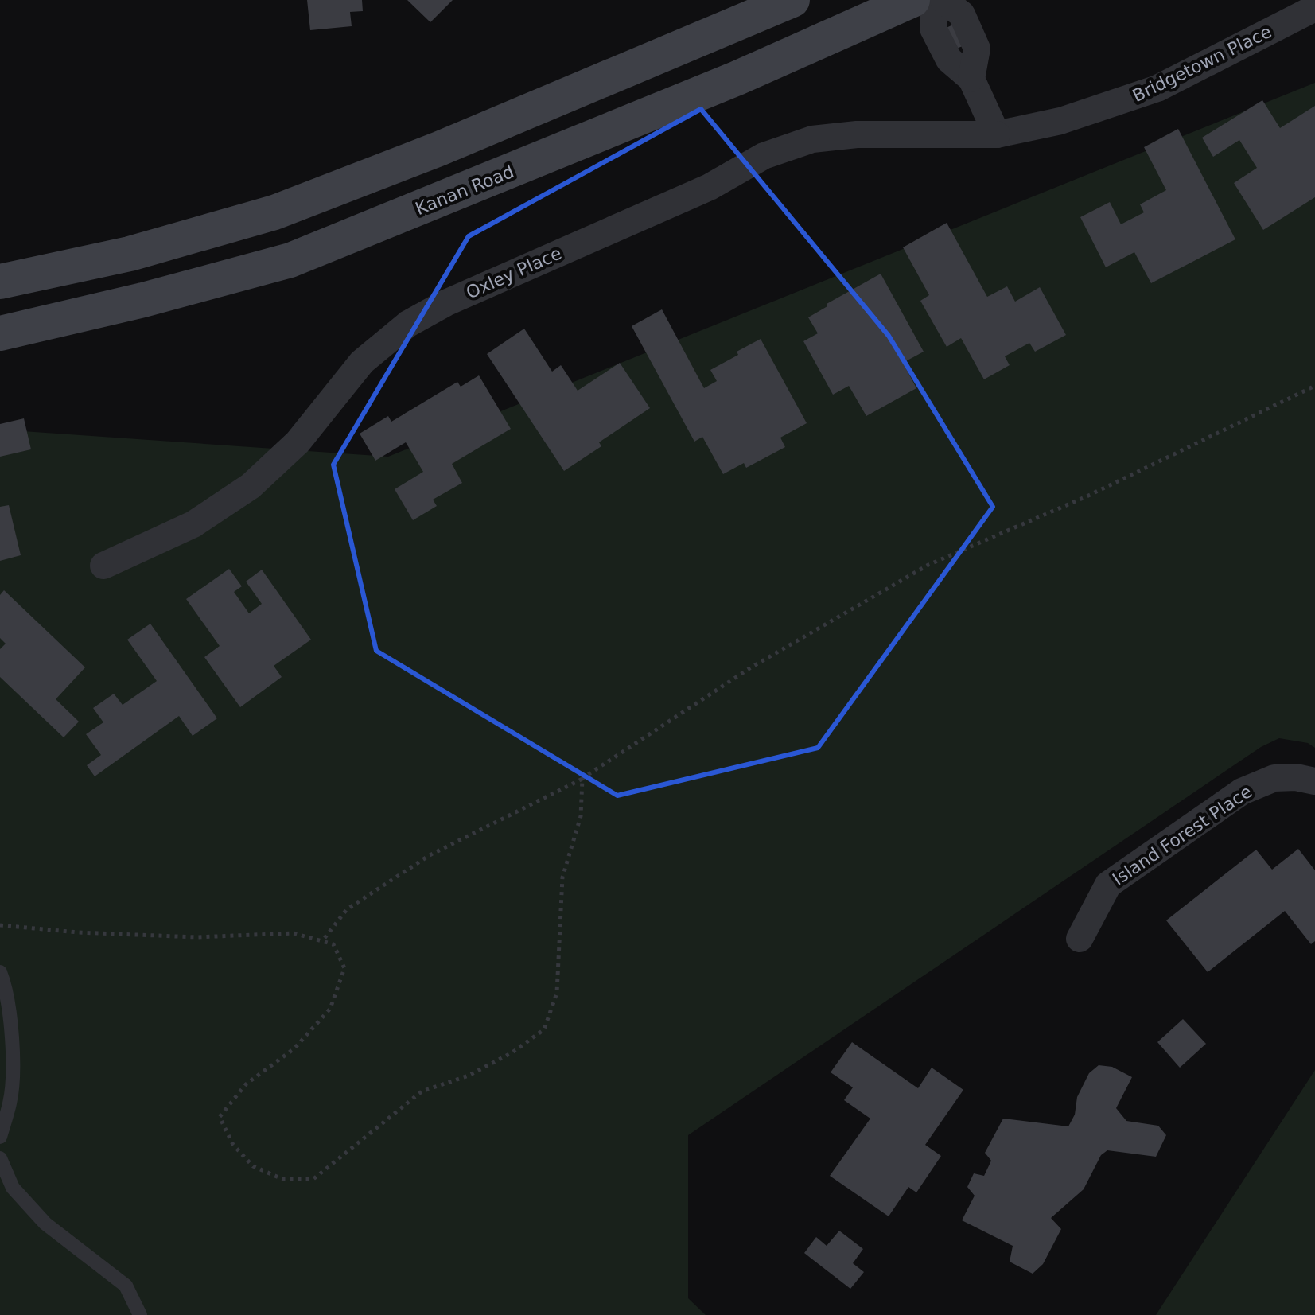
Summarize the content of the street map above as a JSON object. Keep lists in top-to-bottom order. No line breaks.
{"streets":{"main road":["Kanan Road"],"street":["Bridgetown Place","Oxley Place","Island Forest Place"]},"crossings":[["Bridgetown Place","Oxley Place"]]}
